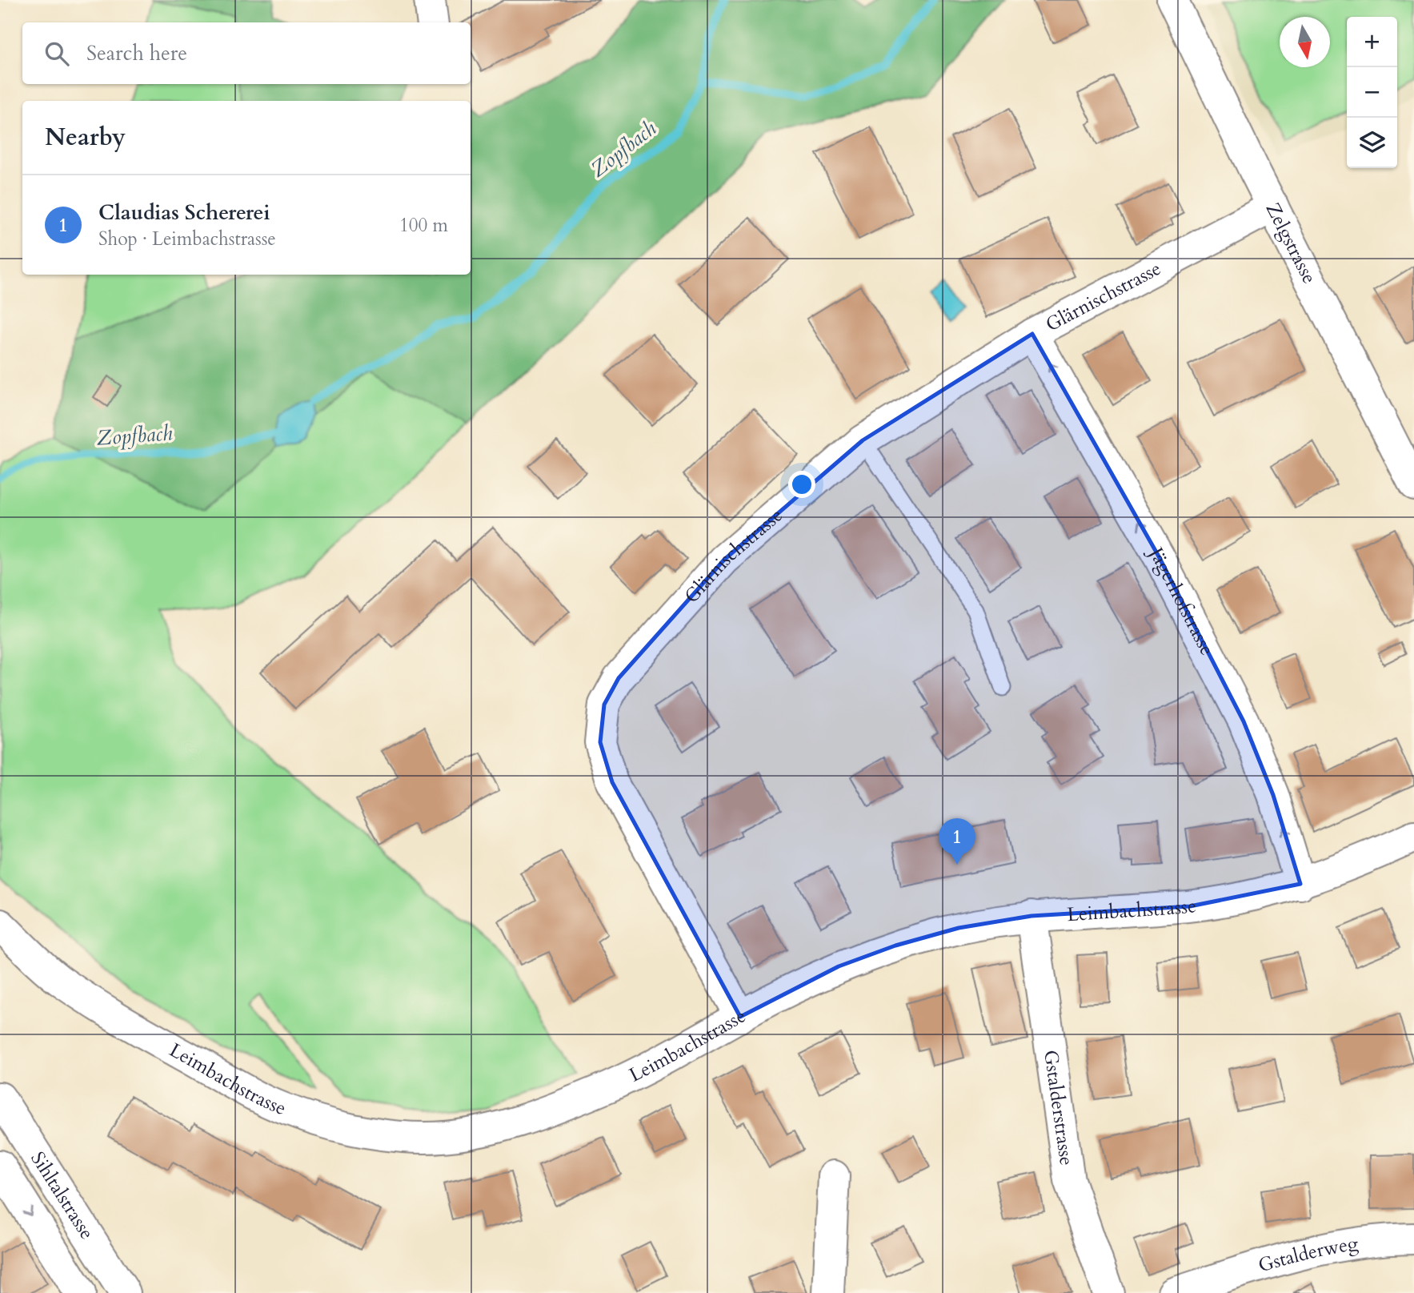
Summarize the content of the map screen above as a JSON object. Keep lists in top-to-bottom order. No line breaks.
{"streets":{"street":["Zelgstrasse","Glärnischstrasse","Jägerhofstrasse","Leimbachstrasse","Gstalderstrasse","Sihltalstrasse","Gstalderweg"]},"crossings":[["Zelgstrasse","Glärnischstrasse"],["Glärnischstrasse","Jägerhofstrasse"],["Glärnischstrasse","Leimbachstrasse"],["Jägerhofstrasse","Leimbachstrasse"],["Leimbachstrasse","Gstalderstrasse"]],"one_way":["Jägerhofstrasse"],"water":["Zopfbach"],"north":"bottom","page":{"map_buttons":["+","−"],"search":"Search here","heading":"Nearby","list":[{"mark":"1","name":"Claudias Schererei","note":"Shop · Leimbachstrasse","value":"100 m"}],"pins":"1"}}
